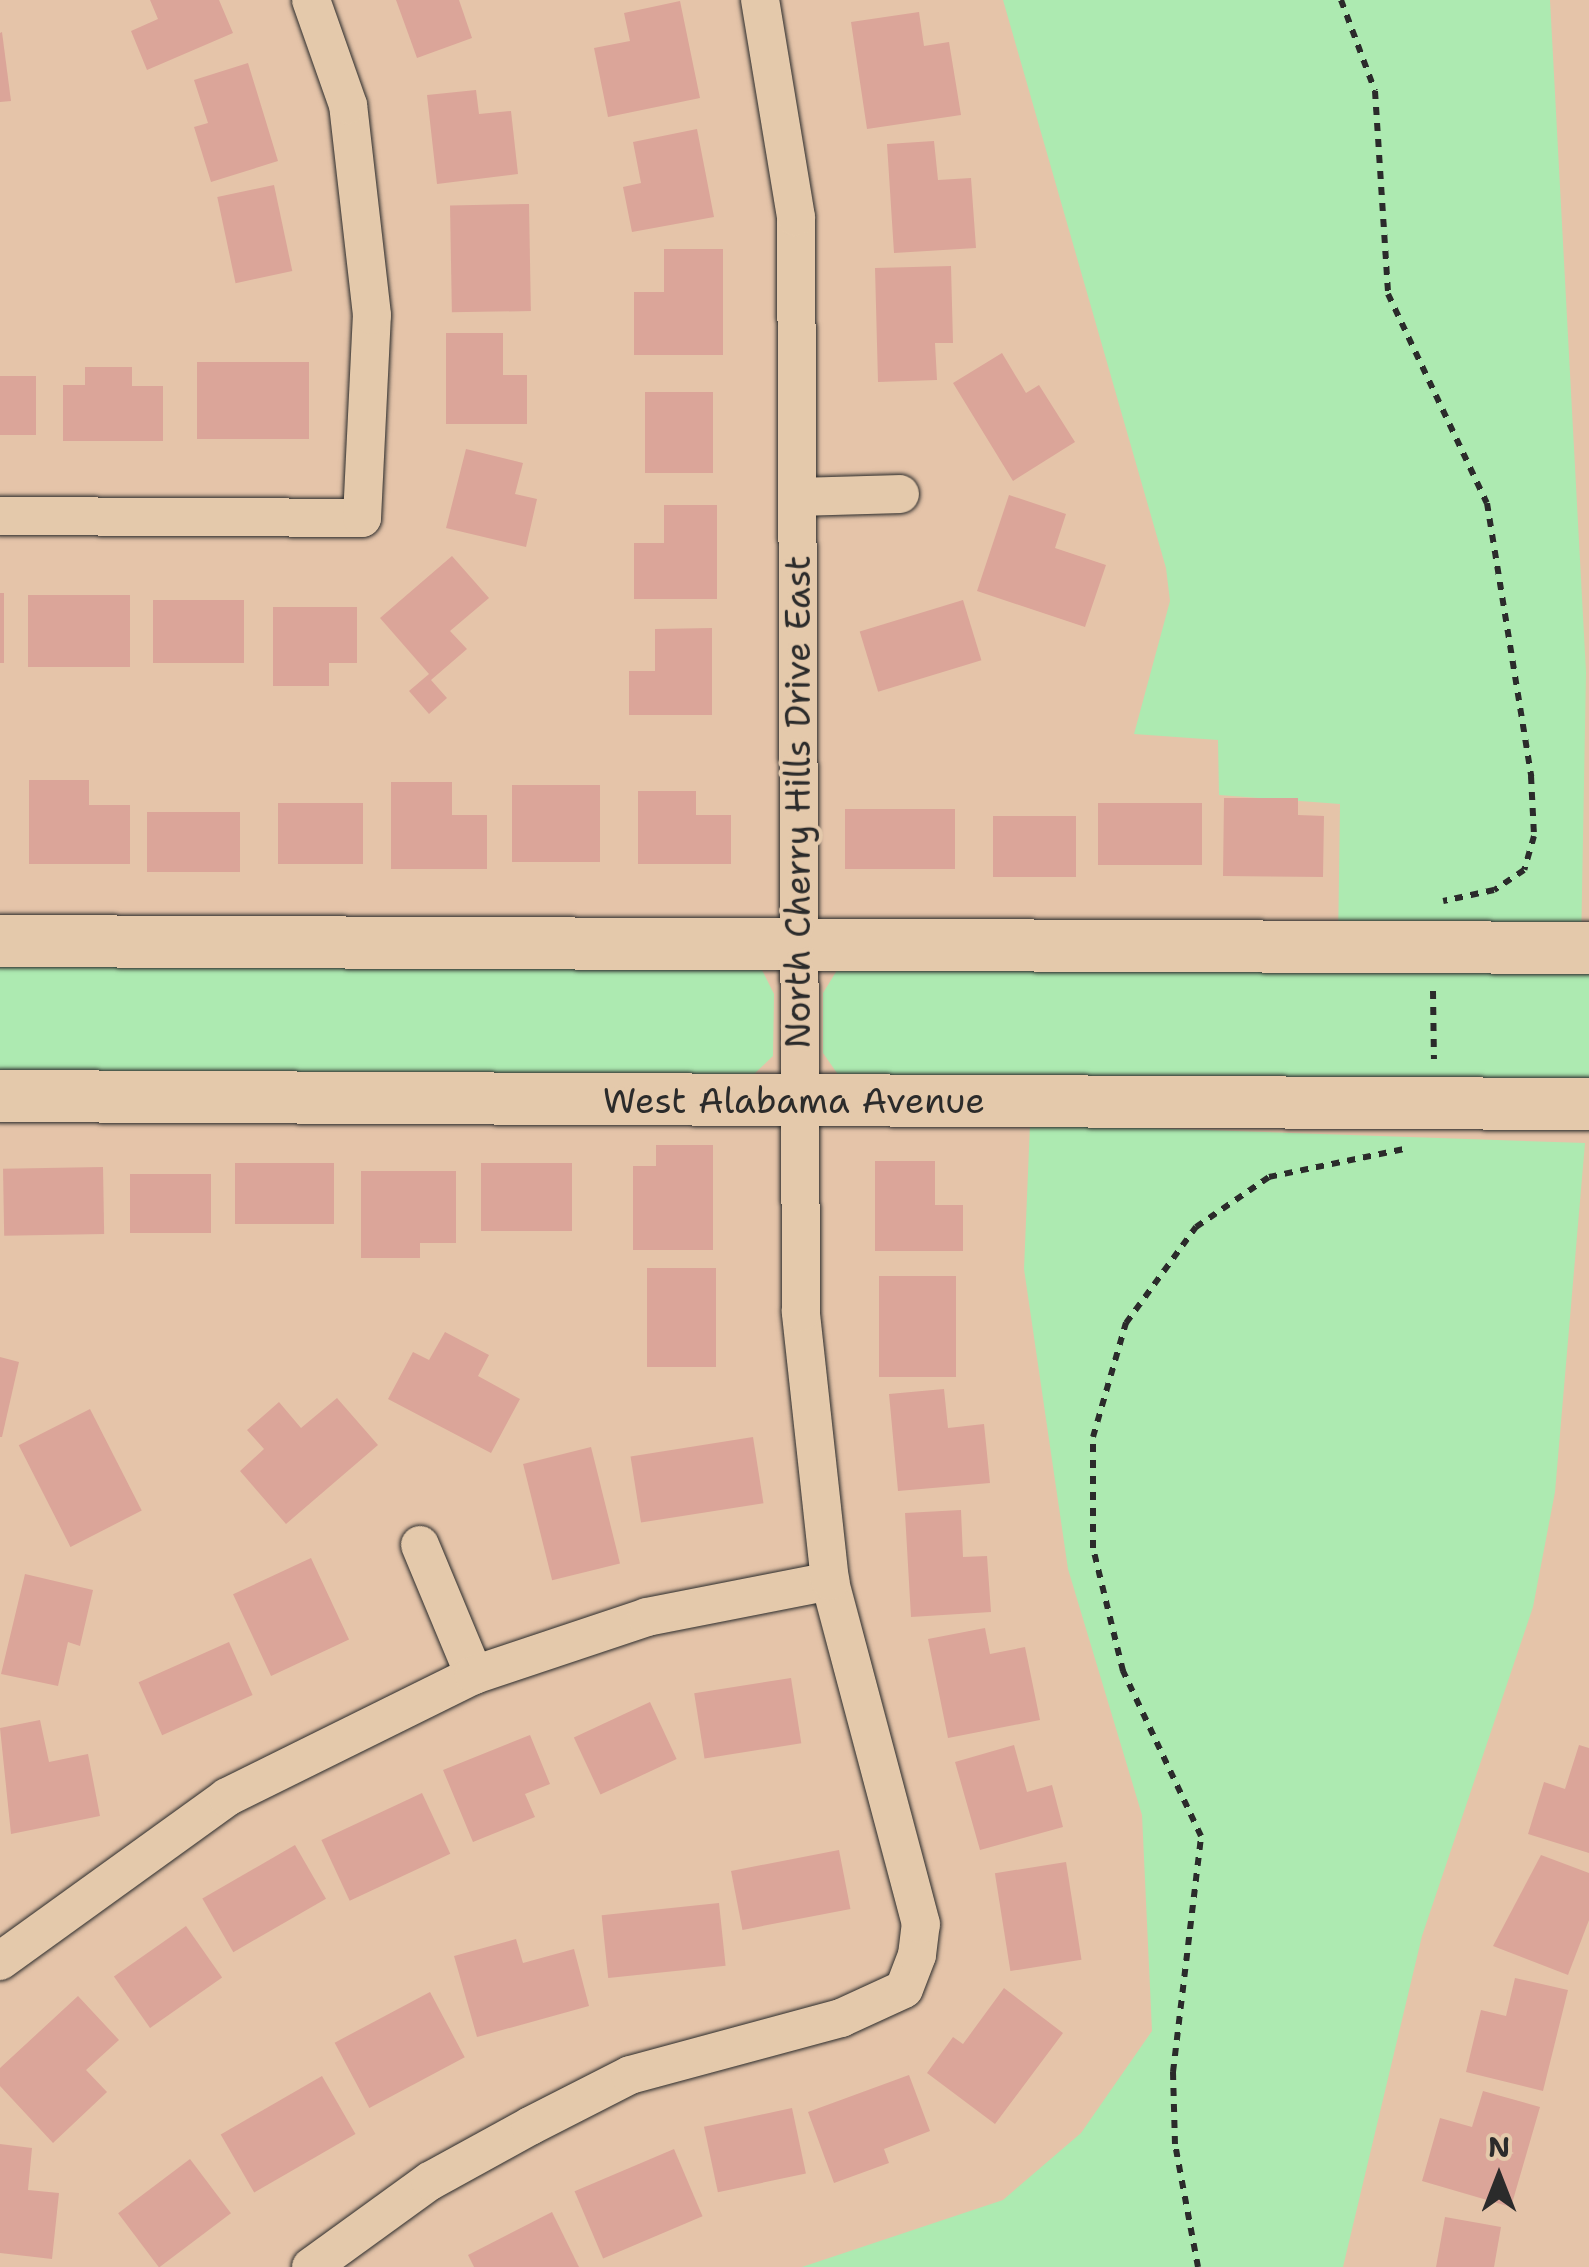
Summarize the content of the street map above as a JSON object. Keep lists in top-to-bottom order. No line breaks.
{"streets":{"street":["North Cherry Hills Drive East","West Alabama Avenue"]},"crossings":[["North Cherry Hills Drive East","West Alabama Avenue"]],"north":"top"}
